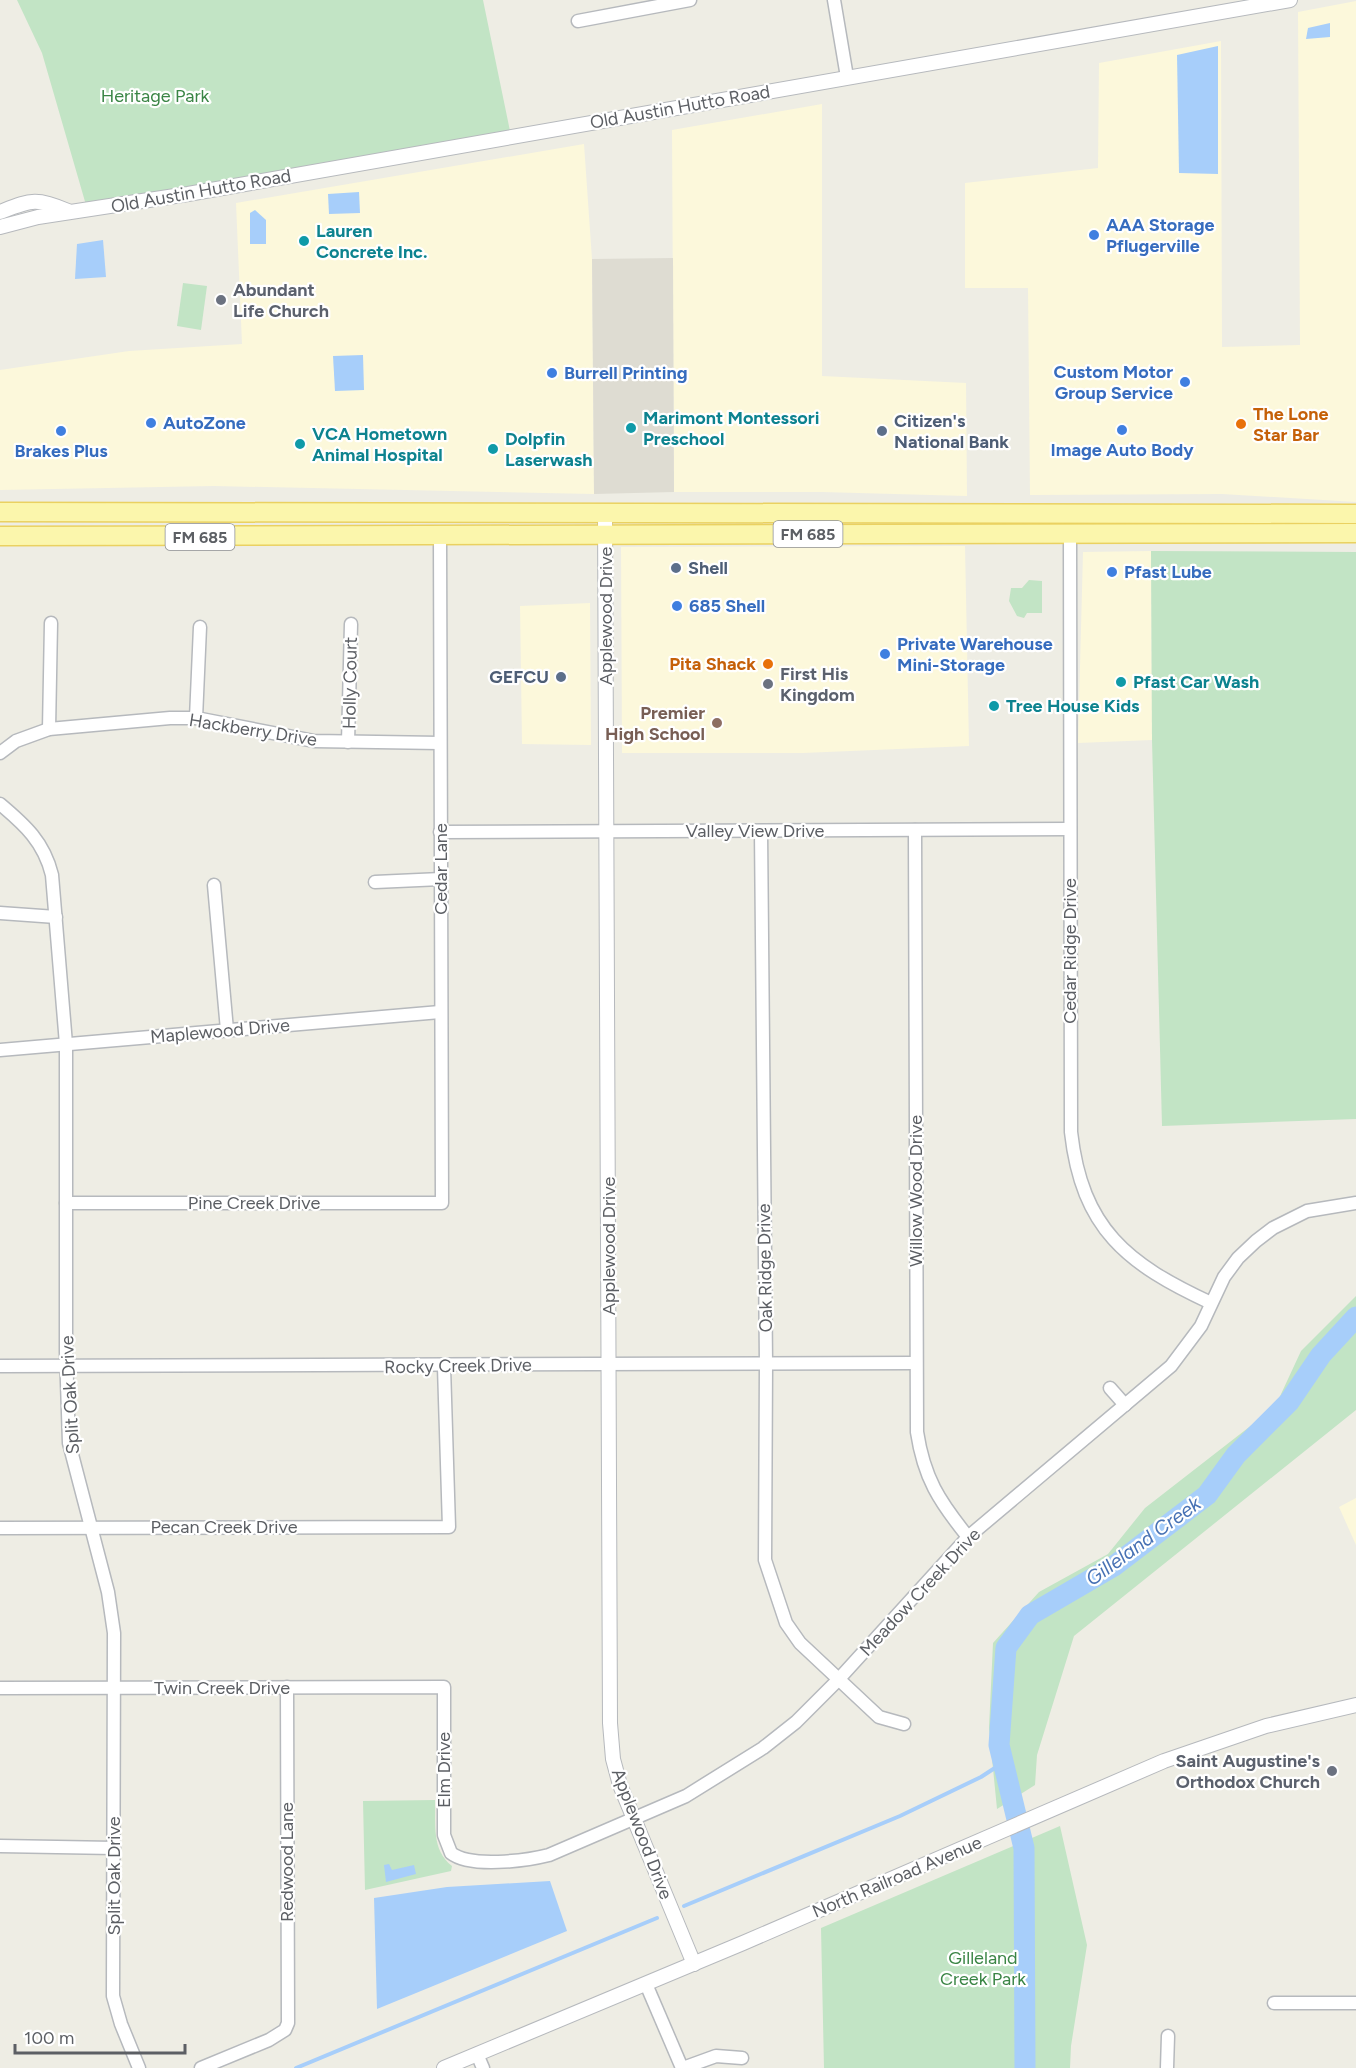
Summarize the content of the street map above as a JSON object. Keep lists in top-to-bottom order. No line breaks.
{"streets":{"main road":["FM 685"],"street":["Old Austin Hutto Road","Applewood Drive","Holly Court","Hackberry Drive","Valley View Drive","Cedar Lane","Cedar Ridge Drive","Maplewood Drive","Willow Wood Drive","Pine Creek Drive","Oak Ridge Drive","Rocky Creek Drive","Split Oak Drive","Pecan Creek Drive","Meadow Creek Drive","Twin Creek Drive","Elm Drive","Redwood Lane","North Railroad Avenue"]},"crossings":[["FM 685","Applewood Drive"],["FM 685","Cedar Lane"],["FM 685","Cedar Ridge Drive"],["Applewood Drive","Valley View Drive"],["Applewood Drive","Rocky Creek Drive"],["Applewood Drive","Meadow Creek Drive"],["Applewood Drive","North Railroad Avenue"],["Holly Court","Hackberry Drive"],["Hackberry Drive","Cedar Lane"],["Valley View Drive","Cedar Lane"],["Valley View Drive","Cedar Ridge Drive"],["Valley View Drive","Willow Wood Drive"],["Valley View Drive","Oak Ridge Drive"],["Cedar Lane","Maplewood Drive"],["Cedar Lane","Pine Creek Drive"],["Cedar Ridge Drive","Meadow Creek Drive"],["Maplewood Drive","Split Oak Drive"],["Willow Wood Drive","Rocky Creek Drive"],["Willow Wood Drive","Meadow Creek Drive"],["Pine Creek Drive","Split Oak Drive"],["Oak Ridge Drive","Rocky Creek Drive"],["Oak Ridge Drive","Meadow Creek Drive"],["Rocky Creek Drive","Split Oak Drive"],["Rocky Creek Drive","Pecan Creek Drive"],["Split Oak Drive","Pecan Creek Drive"],["Split Oak Drive","Twin Creek Drive"],["Meadow Creek Drive","Elm Drive"],["Twin Creek Drive","Elm Drive"],["Twin Creek Drive","Redwood Lane"]],"water":["Gilleland Creek"],"parks":["Heritage Park","Gilleland Creek Park"],"places":["AAA Storage Pflugerville","Lauren Concrete Inc.","Abundant Life Church","Burrell Printing","Custom Motor Group Service","AutoZone","The Lone Star Bar","Marimont Montessori Preschool","Image Auto Body","Brakes Plus","Citizen's National Bank","VCA Hometown Animal Hospital","Dolpfin Laserwash","Shell","Pfast Lube","685 Shell","Private Warehouse Mini-Storage","Pita Shack","GEFCU","Pfast Car Wash","First His Kingdom","Tree House Kids","Premier High School","Saint Augustine's Orthodox Church"],"scale_bar":"100 m"}
